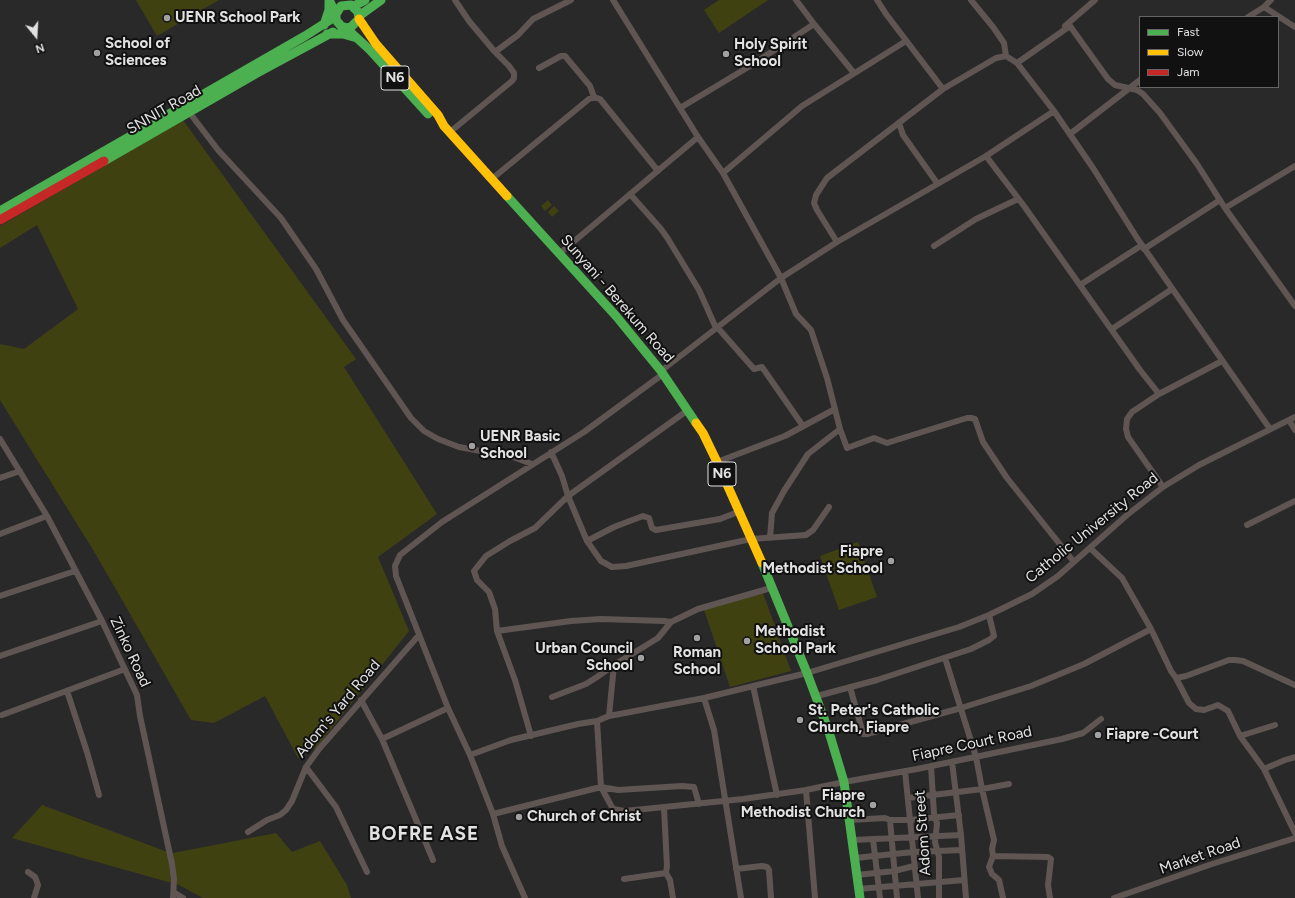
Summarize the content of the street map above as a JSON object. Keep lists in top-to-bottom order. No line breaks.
{"streets":{"main road":["N6","SNNIT Road","Sunyani - Berekum Road"],"street":["Catholic University Road","Zinko Road","Adom's Yard Road","Fiapre Court Road","Adom Street","Market Road"]},"crossings":[["N6","SNNIT Road"],["N6","Sunyani - Berekum Road"],["SNNIT Road","Sunyani - Berekum Road"],["Sunyani - Berekum Road","Catholic University Road"],["Sunyani - Berekum Road","Fiapre Court Road"],["Fiapre Court Road","Adom Street"]],"districts":["BOFRE ASE"],"places":["UENR School Park","School of Sciences","Holy Spirit School","UENR Basic School","Fiapre Methodist School","Roman School","Methodist School Park","Urban Council School","St. Peter's Catholic Church, Fiapre","Fiapre -Court","Fiapre Methodist Church","Church of Christ"],"legend":["Fast","Slow","Jam"],"north":"bottom"}
